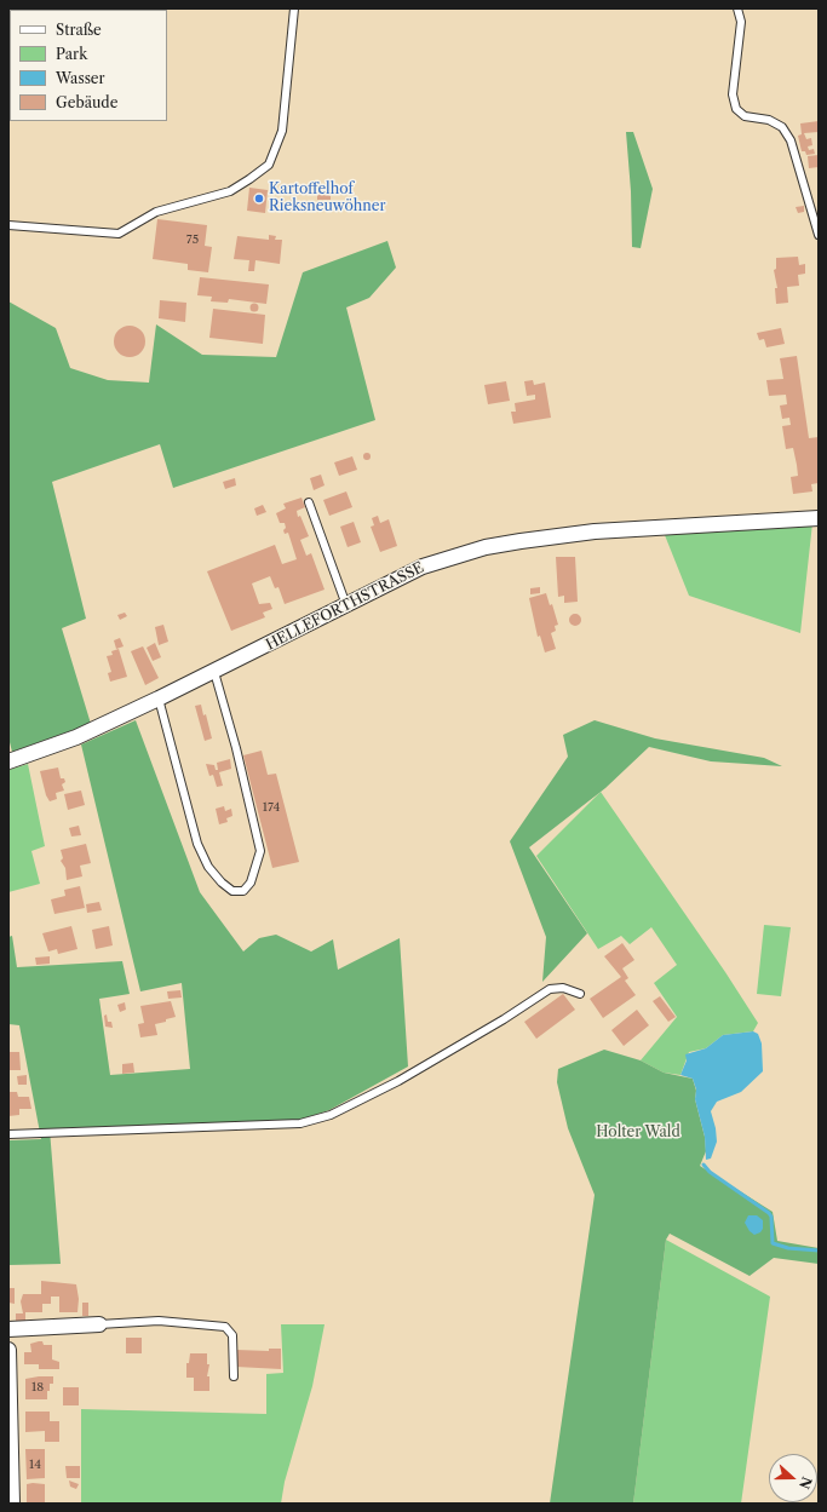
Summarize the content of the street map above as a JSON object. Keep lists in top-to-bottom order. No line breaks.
{"streets":{"street":["HELLEFORTHSTRASSE"]},"parks":["Holter Wald"],"places":["Kartoffelhof Rieksneuwöhner"],"house_numbers":["75","174","18","14"],"legend":["Straße","Park","Wasser","Gebäude"],"north":"right"}
